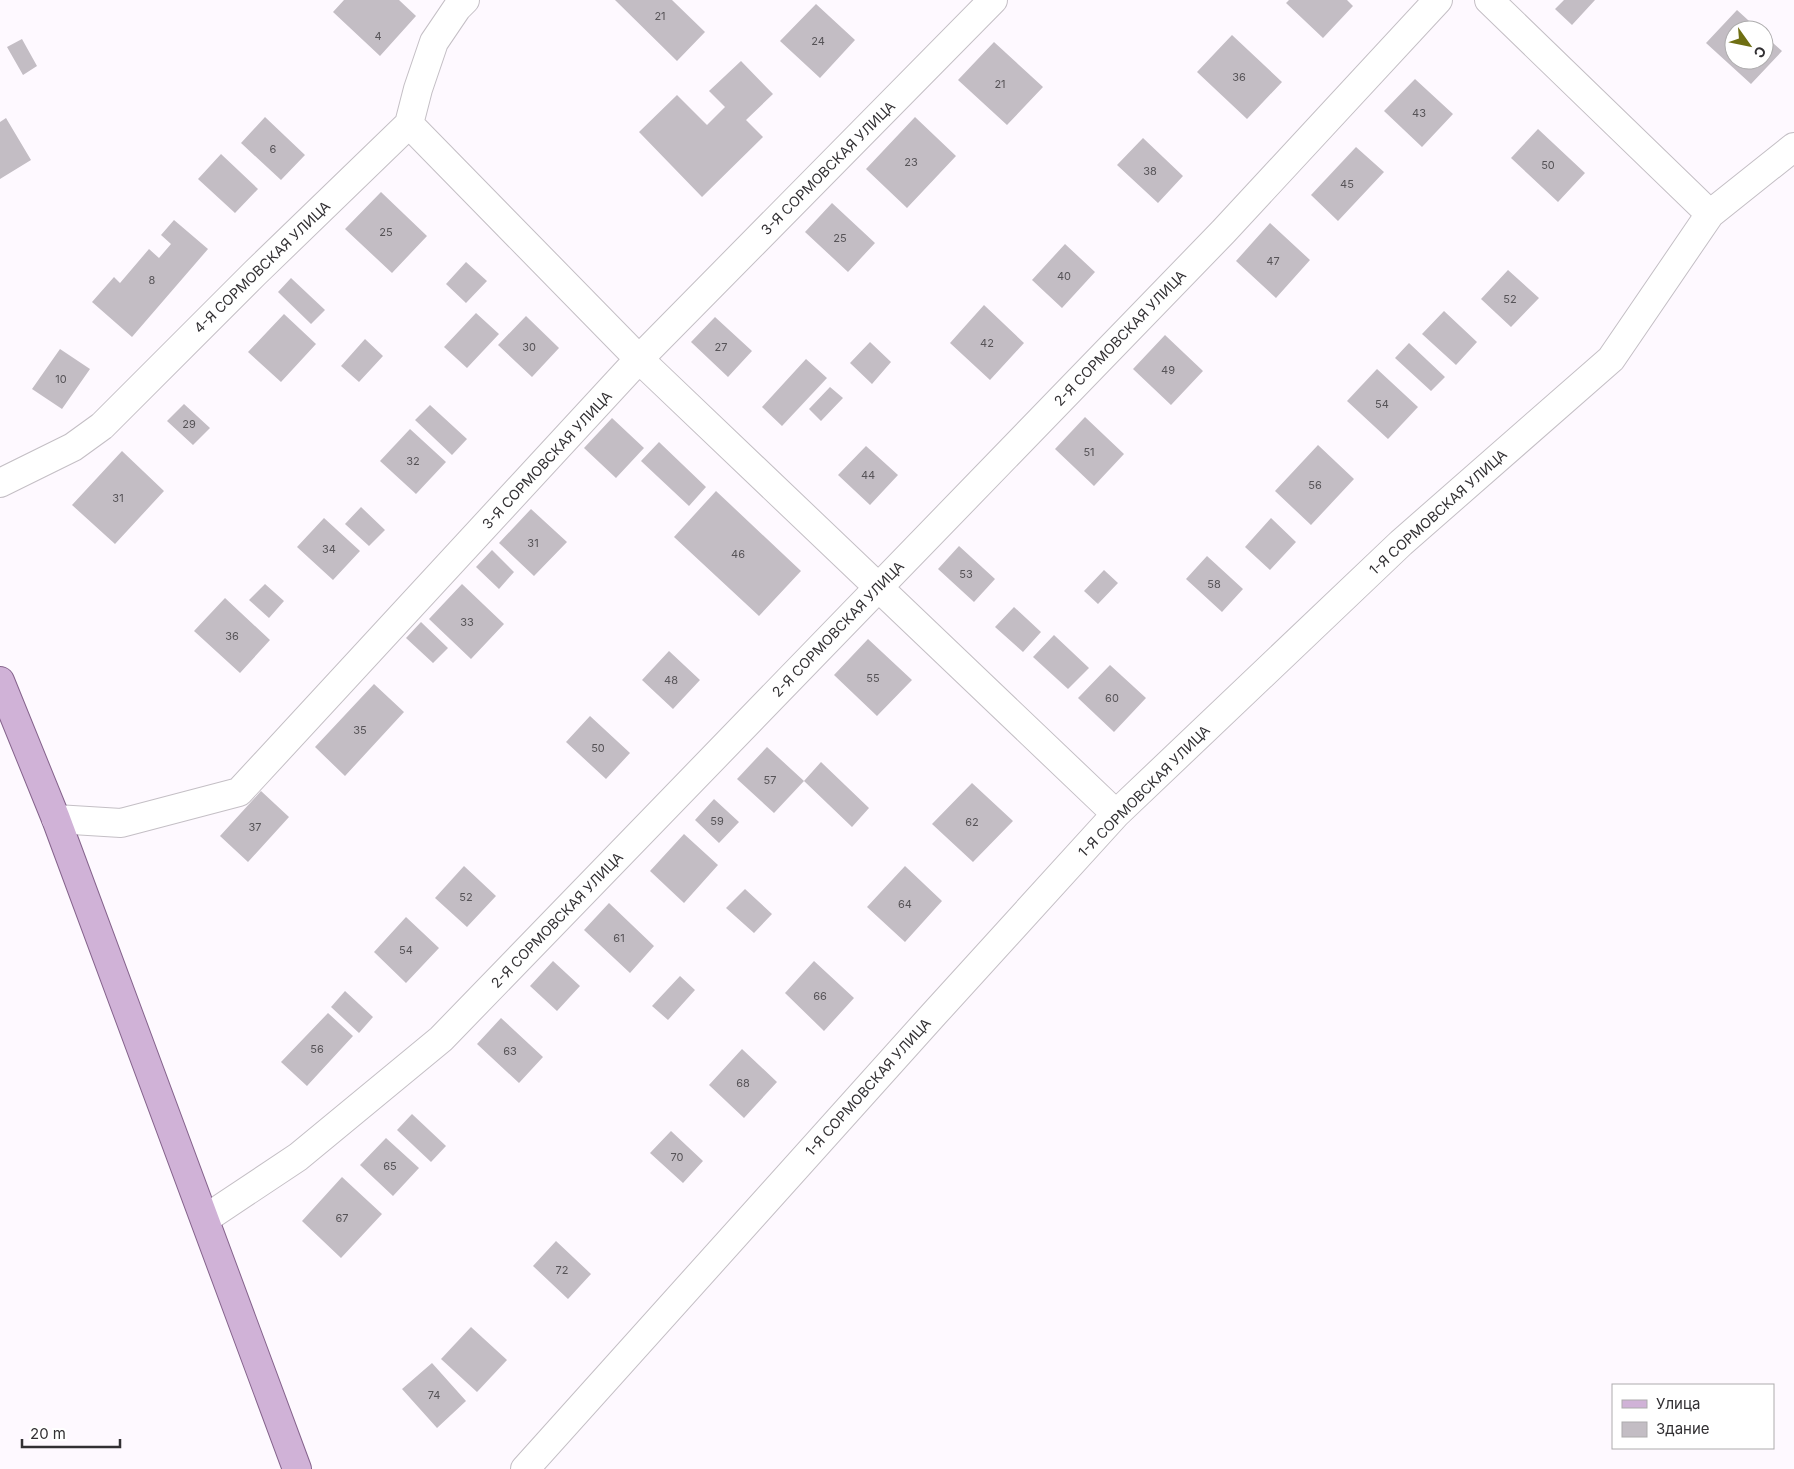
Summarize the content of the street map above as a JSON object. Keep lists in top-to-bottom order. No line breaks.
{"streets":{"street":["3-Я СОРМОВСКАЯ УЛИЦА","4-Я СОРМОВСКАЯ УЛИЦА","2-Я СОРМОВСКАЯ УЛИЦА","1-Я СОРМОВСКАЯ УЛИЦА"]},"house_numbers":["21","4","24","36","21","43","6","23","50","38","45","25","25","47","40","8","52","42","30","27","49","10","54","29","51","32","44","56","31","31","34","46","53","58","33","36","55","48","60","35","50","57","59","62","37","52","64","61","54","66","56","63","68","70","65","67","72","74"],"legend":["Улица","Здание"],"scale_bar":"20 m","north":"bottom right"}
